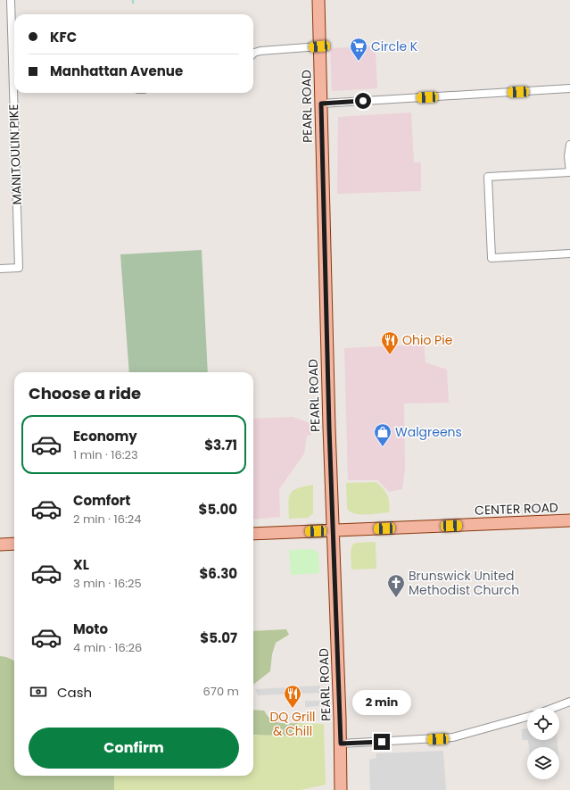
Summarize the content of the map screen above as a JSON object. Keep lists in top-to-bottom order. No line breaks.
{"streets":{"main road":["PEARL ROAD","CENTER ROAD"],"street":["MANITOULIN PIKE"]},"crossings":[["PEARL ROAD","CENTER ROAD"]],"places":{"supermarket":["Circle K"],"restaurant":["Ohio Pie","DQ Grill & Chill"],"shop":["Walgreens"],"church":["Brunswick United Methodist Church"]},"page":{"banner":["KFC","Manhattan Avenue"],"heading":"Choose a ride","list":[{"name":"Economy","note":"1 min · 16:23","value":"$3.71"},{"name":"Comfort","note":"2 min · 16:24","value":"$5.00"},{"name":"XL","note":"3 min · 16:25","value":"$6.30"},{"name":"Moto","note":"4 min · 16:26","value":"$5.07"}],"pay":["Cash","670 m"],"bubble":"2 min","buttons":"Confirm"}}
